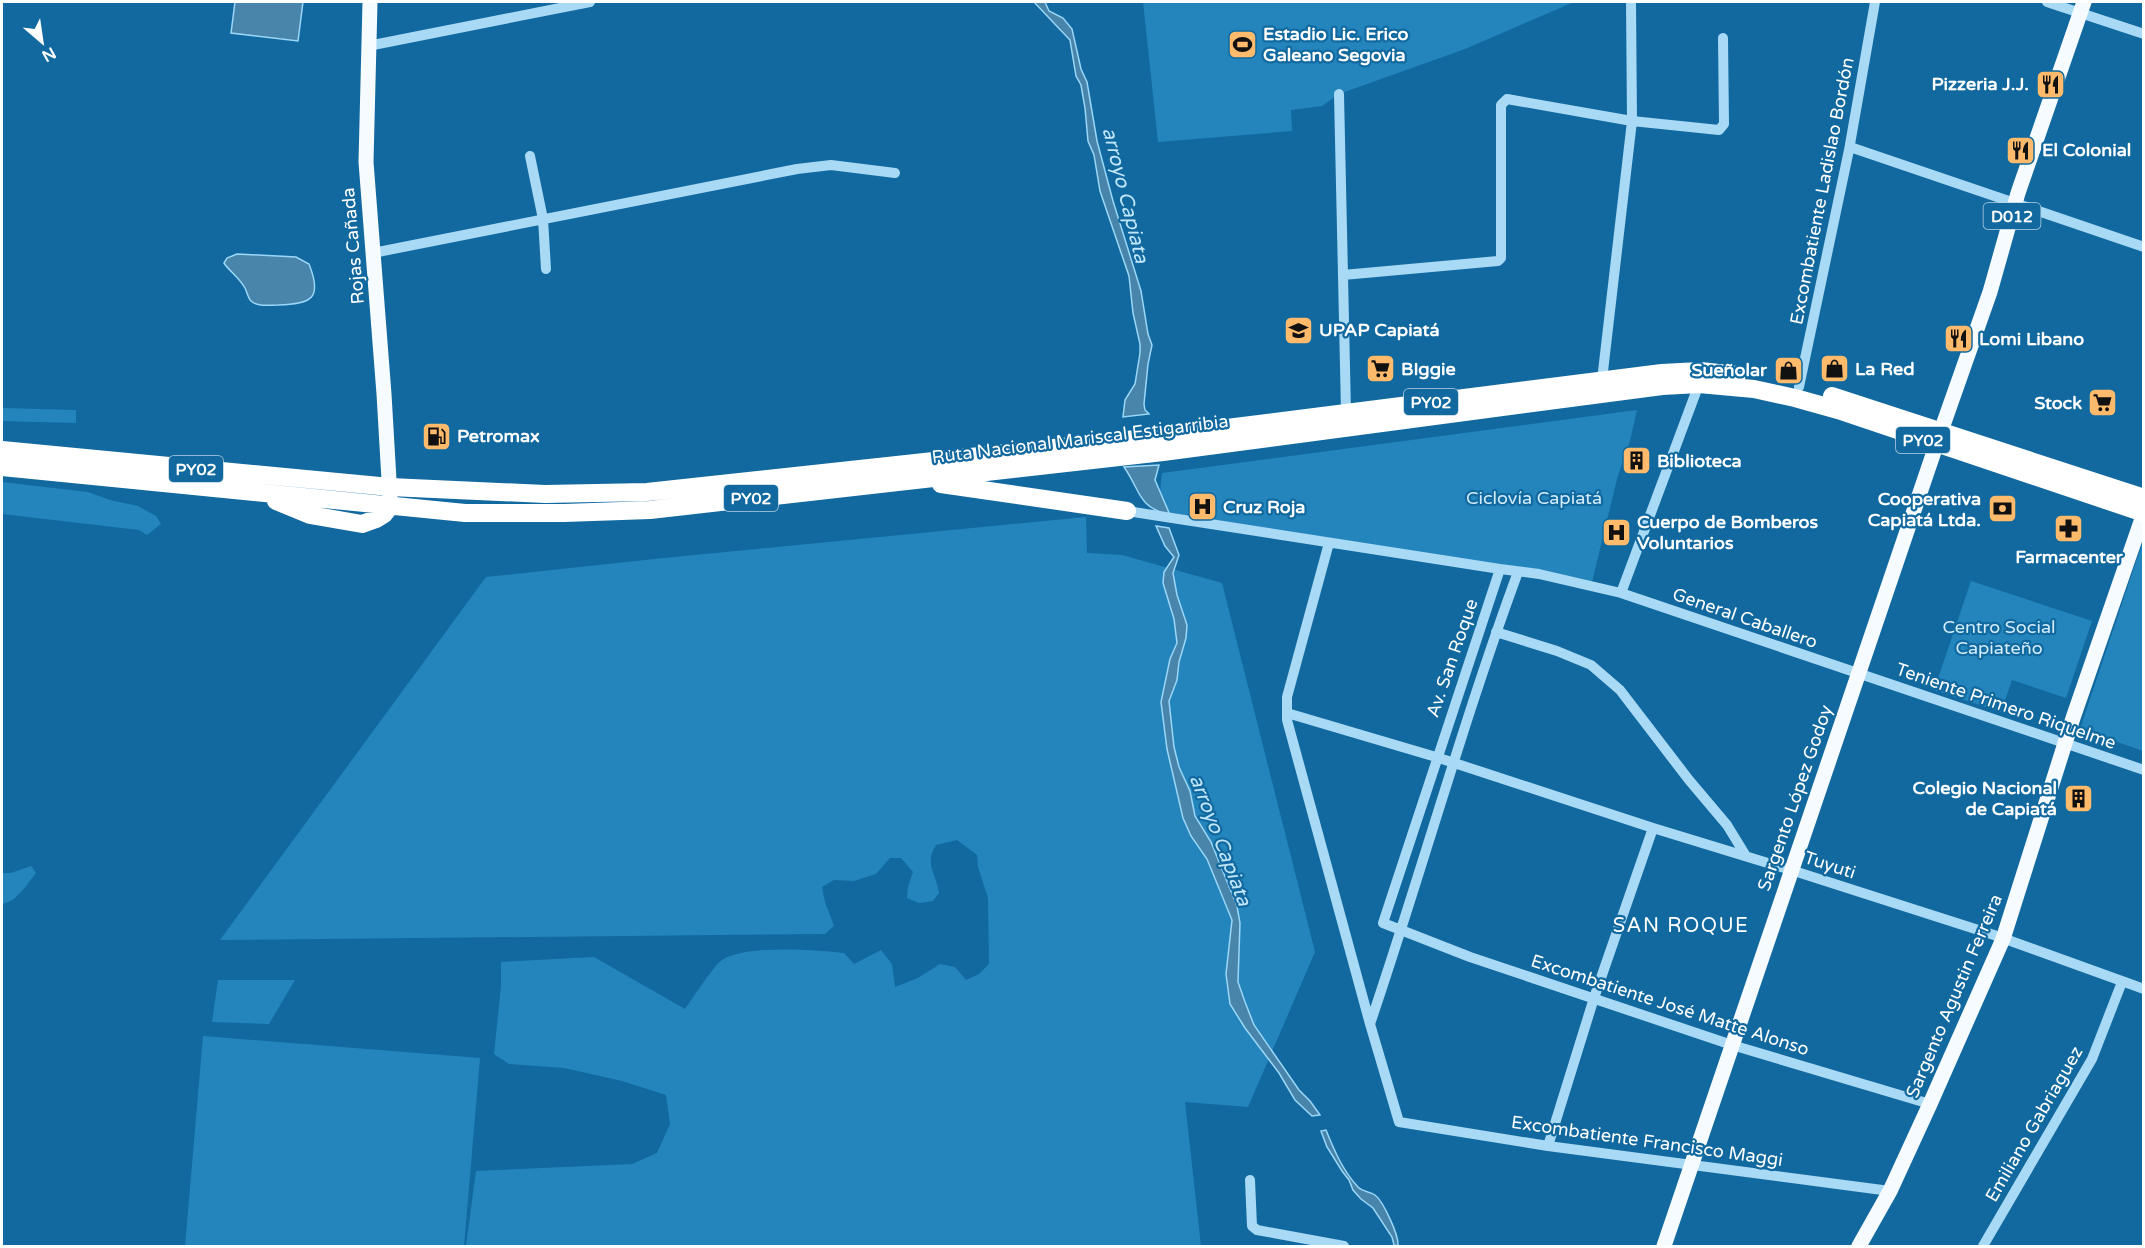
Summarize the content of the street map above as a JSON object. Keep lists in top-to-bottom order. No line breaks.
{"streets":{"highway":["PY02","Ruta Nacional Mariscal Estigarribia"],"main road":["D012","Rojas Cañada","Sargento López Godoy","Sargento Agustin Ferreira"],"street":["Excombatiente Ladislao Bordón","General Caballero","Av. San Roque","Teniente Primero Riquelme","Tuyuti","Excombatiente José Matte Alonso","Emiliano Gabriaguez","Excombatiente Francisco Maggi"]},"crossings":[["Excombatiente Ladislao Bordón","Ruta Nacional Mariscal Estigarribia"],["D012","Ruta Nacional Mariscal Estigarribia"],["D012","Sargento López Godoy"],["Rojas Cañada","Ruta Nacional Mariscal Estigarribia"],["Ruta Nacional Mariscal Estigarribia","Sargento López Godoy"],["Ruta Nacional Mariscal Estigarribia","Sargento Agustin Ferreira"],["General Caballero","Av. San Roque"],["General Caballero","Teniente Primero Riquelme"],["General Caballero","Sargento López Godoy"],["Av. San Roque","Tuyuti"],["Av. San Roque","Excombatiente José Matte Alonso"],["Teniente Primero Riquelme","Sargento López Godoy"],["Teniente Primero Riquelme","Sargento Agustin Ferreira"],["Sargento López Godoy","Tuyuti"],["Sargento López Godoy","Excombatiente José Matte Alonso"],["Sargento López Godoy","Excombatiente Francisco Maggi"],["Tuyuti","Sargento Agustin Ferreira"],["Tuyuti","Emiliano Gabriaguez"],["Sargento Agustin Ferreira","Excombatiente José Matte Alonso"],["Sargento Agustin Ferreira","Excombatiente Francisco Maggi"]],"districts":["SAN ROQUE"],"water":["arroyo Capiata"],"parks":["Ciclovía Capiatá","Centro Social Capiateño"],"places":{"sports":["Estadio Lic. Erico Galeano Segovia"],"restaurant":["Pizzeria J.J.","El Colonial","Lomi Libano"],"school or university":["UPAP Capiatá"],"supermarket":["BIggie","Stock"],"shop":["La Red","Sueñolar"],"fuel station":["Petromax"],"building":["Biblioteca","Colegio Nacional de Capiatá"],"hospital":["Cruz Roja","Cuerpo de Bomberos Voluntarios"],"bank":["Cooperativa Capiatá Ltda."],"pharmacy":["Farmacenter"]},"north":"bottom right"}
